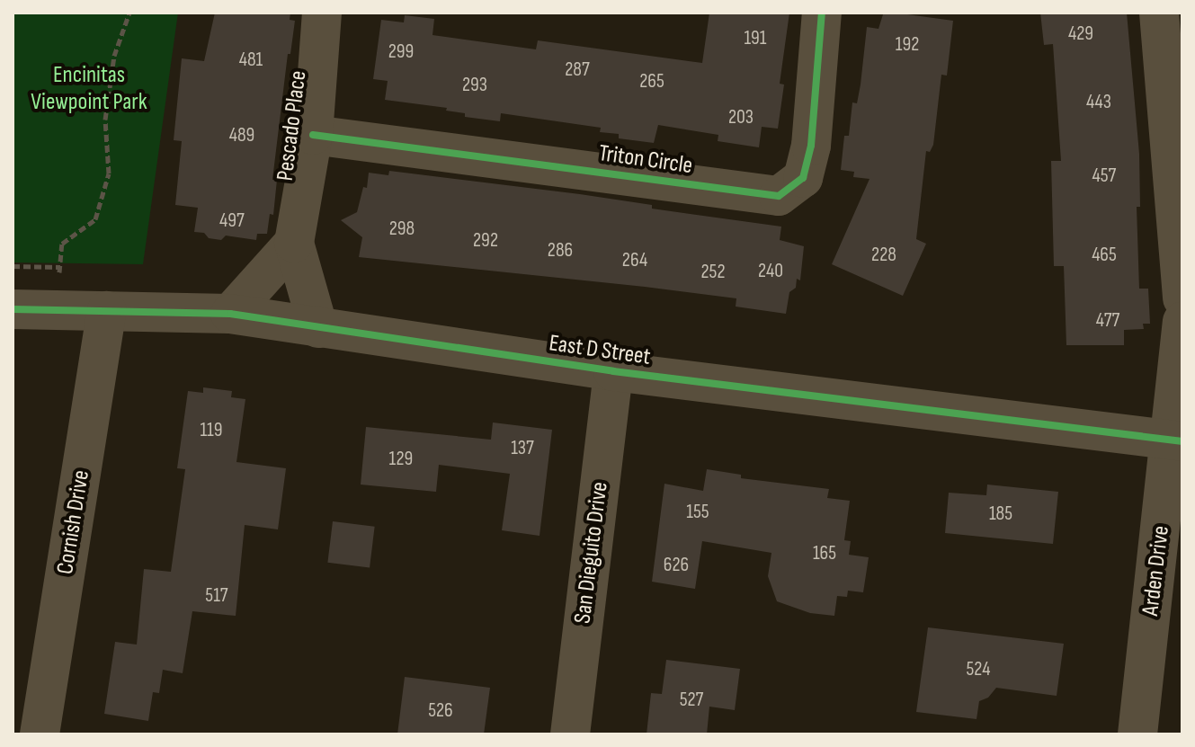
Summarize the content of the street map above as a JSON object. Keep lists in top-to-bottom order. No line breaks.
{"streets":{"street":["Pescado Place","Triton Circle","East D Street","Cornish Drive","San Dieguito Drive","Arden Drive"]},"crossings":[["Pescado Place","Triton Circle"],["Pescado Place","East D Street"],["East D Street","Cornish Drive"],["East D Street","San Dieguito Drive"],["East D Street","Arden Drive"]],"parks":["Encinitas Viewpoint Park"],"house_numbers":["429","191","192","299","481","287","265","293","443","203","489","457","497","298","292","286","228","465","264","240","252","477","119","137","129","155","185","165","626","517","524","527","526"]}
